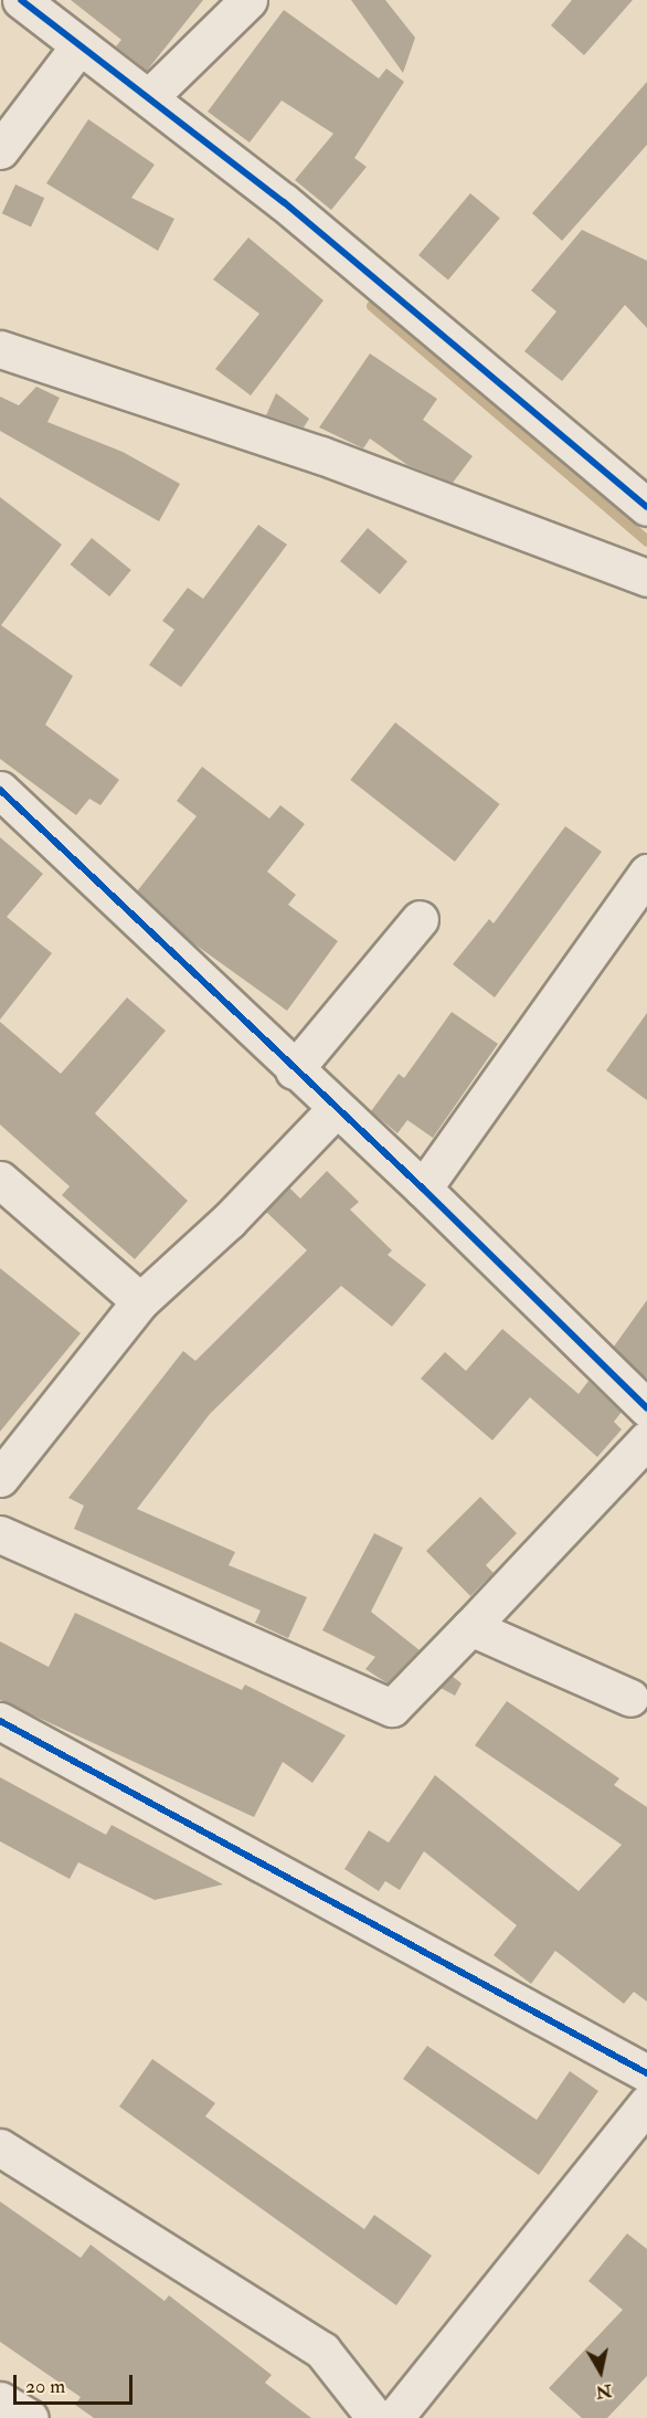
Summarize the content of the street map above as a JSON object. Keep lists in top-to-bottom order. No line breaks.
{"scale_bar":"20 m","north":"bottom"}
